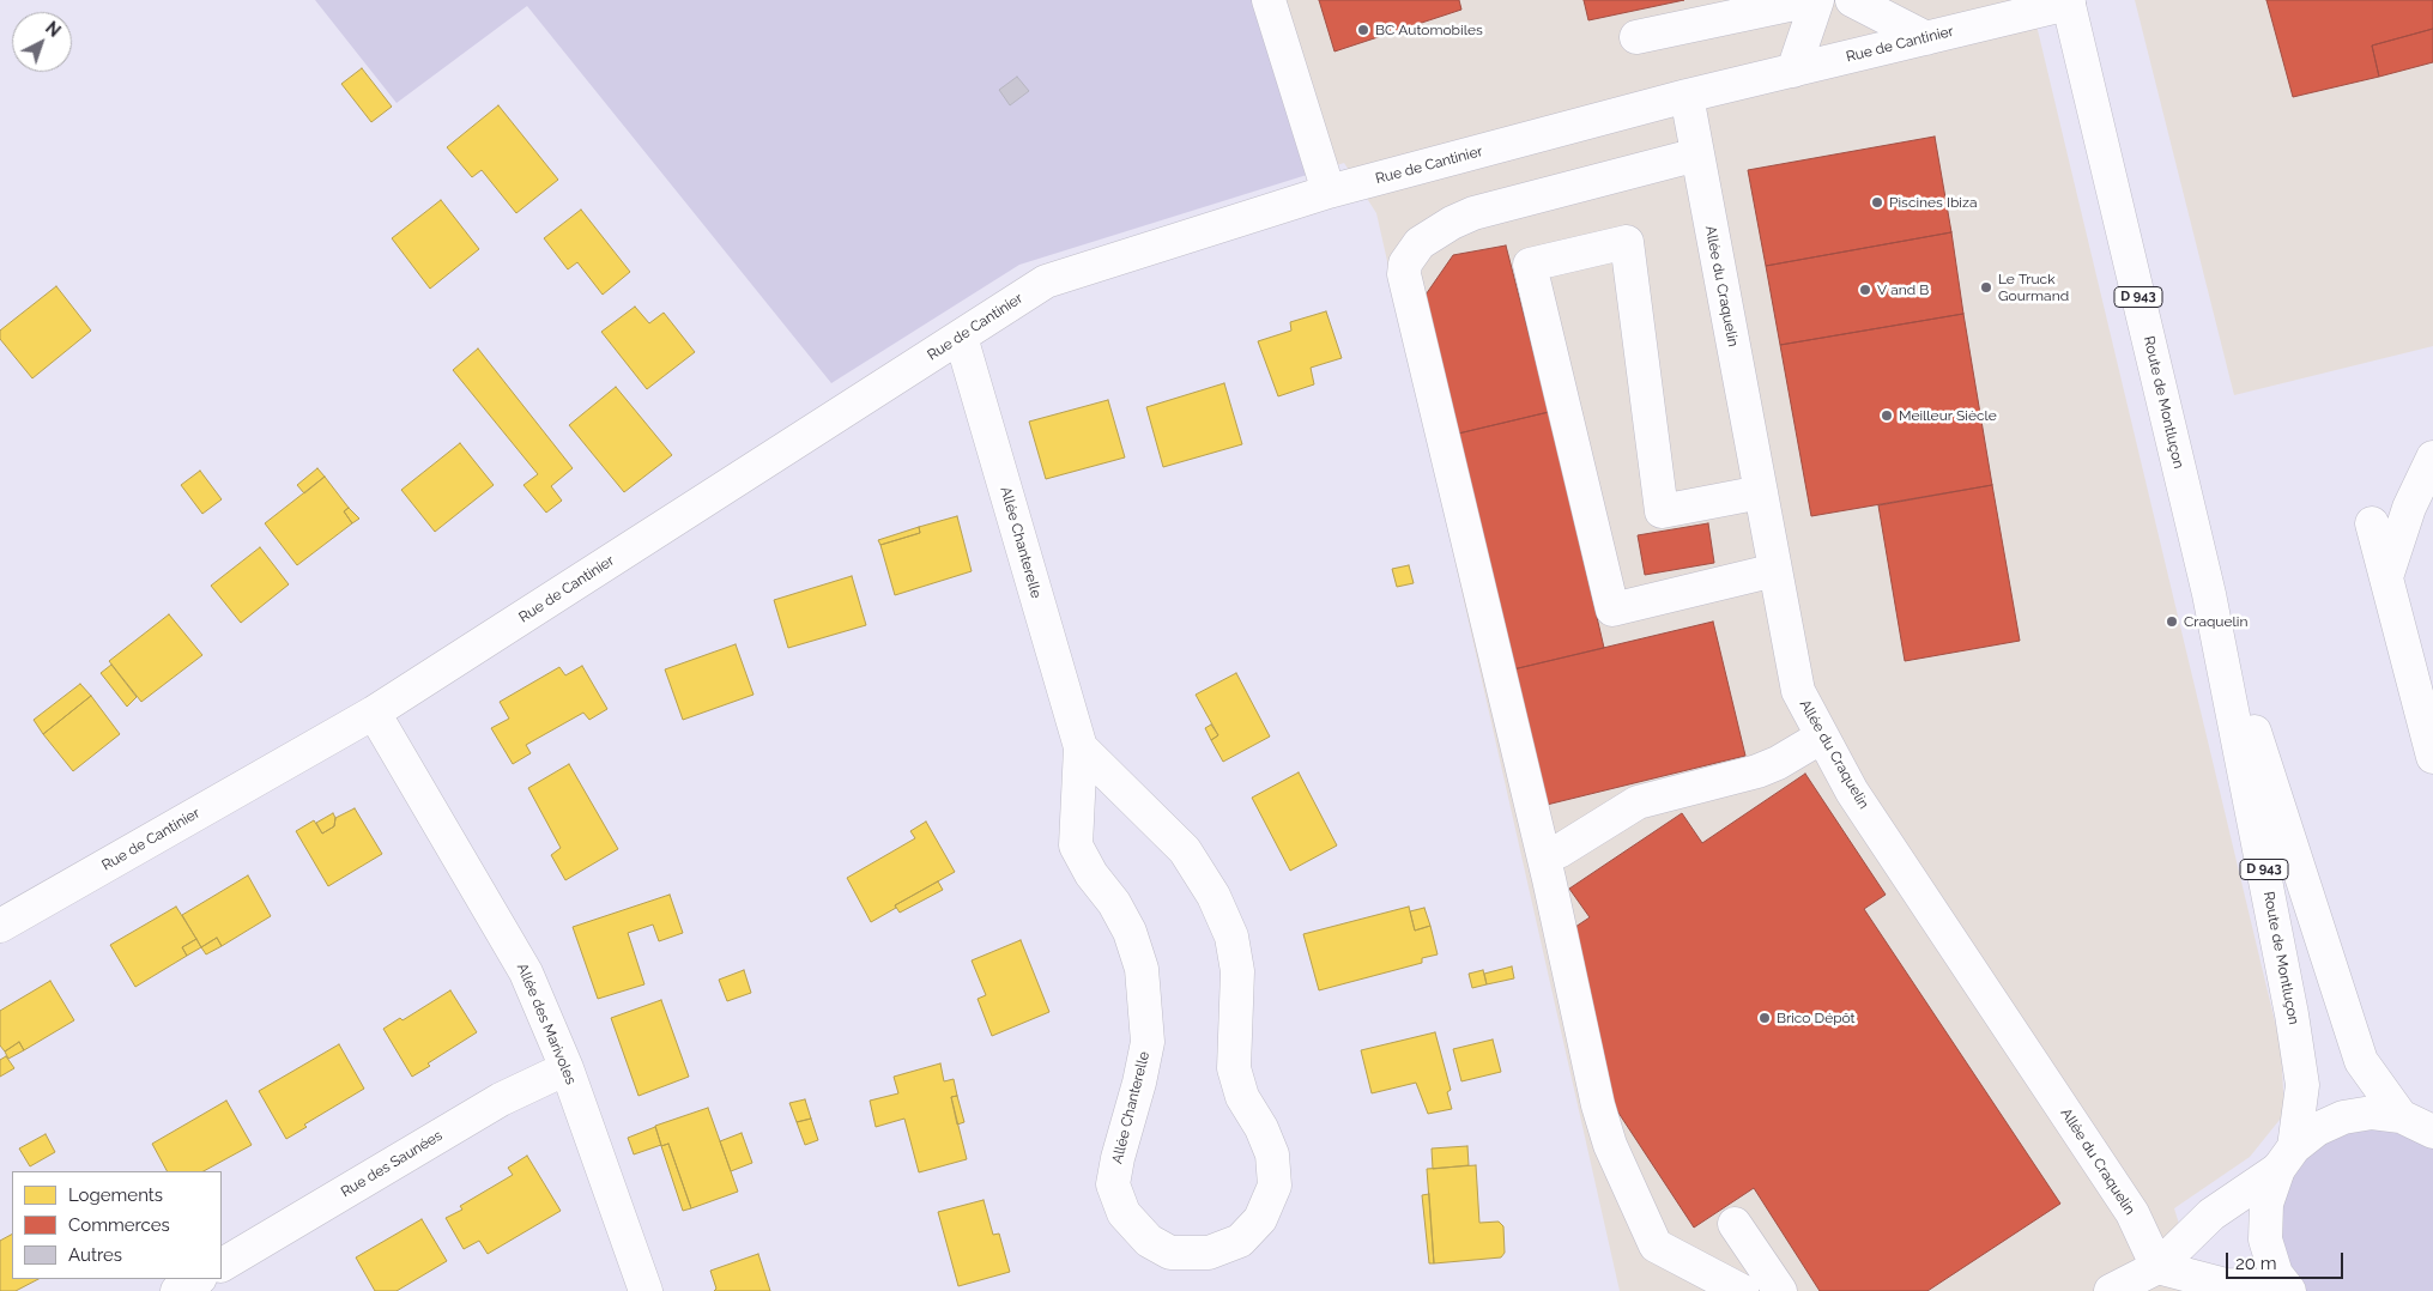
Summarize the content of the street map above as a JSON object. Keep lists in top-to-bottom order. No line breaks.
{"streets":{"street":["Rue de Cantinier","Allée du Craquelin","D 943","Route de Montluçon","Allée Chanterelle","Allée des Marivoles","Rue des Saunées"]},"crossings":[["Rue de Cantinier","Allée du Craquelin"],["Rue de Cantinier","Route de Montluçon"],["Rue de Cantinier","Allée Chanterelle"],["Rue de Cantinier","Allée des Marivoles"],["Allée des Marivoles","Rue des Saunées"]],"places":["BC Automobiles","Piscines Ibiza","Le Truck Gourmand","V and B","Meilleur Siècle","Craquelin","Brico Dépôt"],"legend":["Logements","Commerces","Autres"],"scale_bar":"20 m","north":"top right"}
